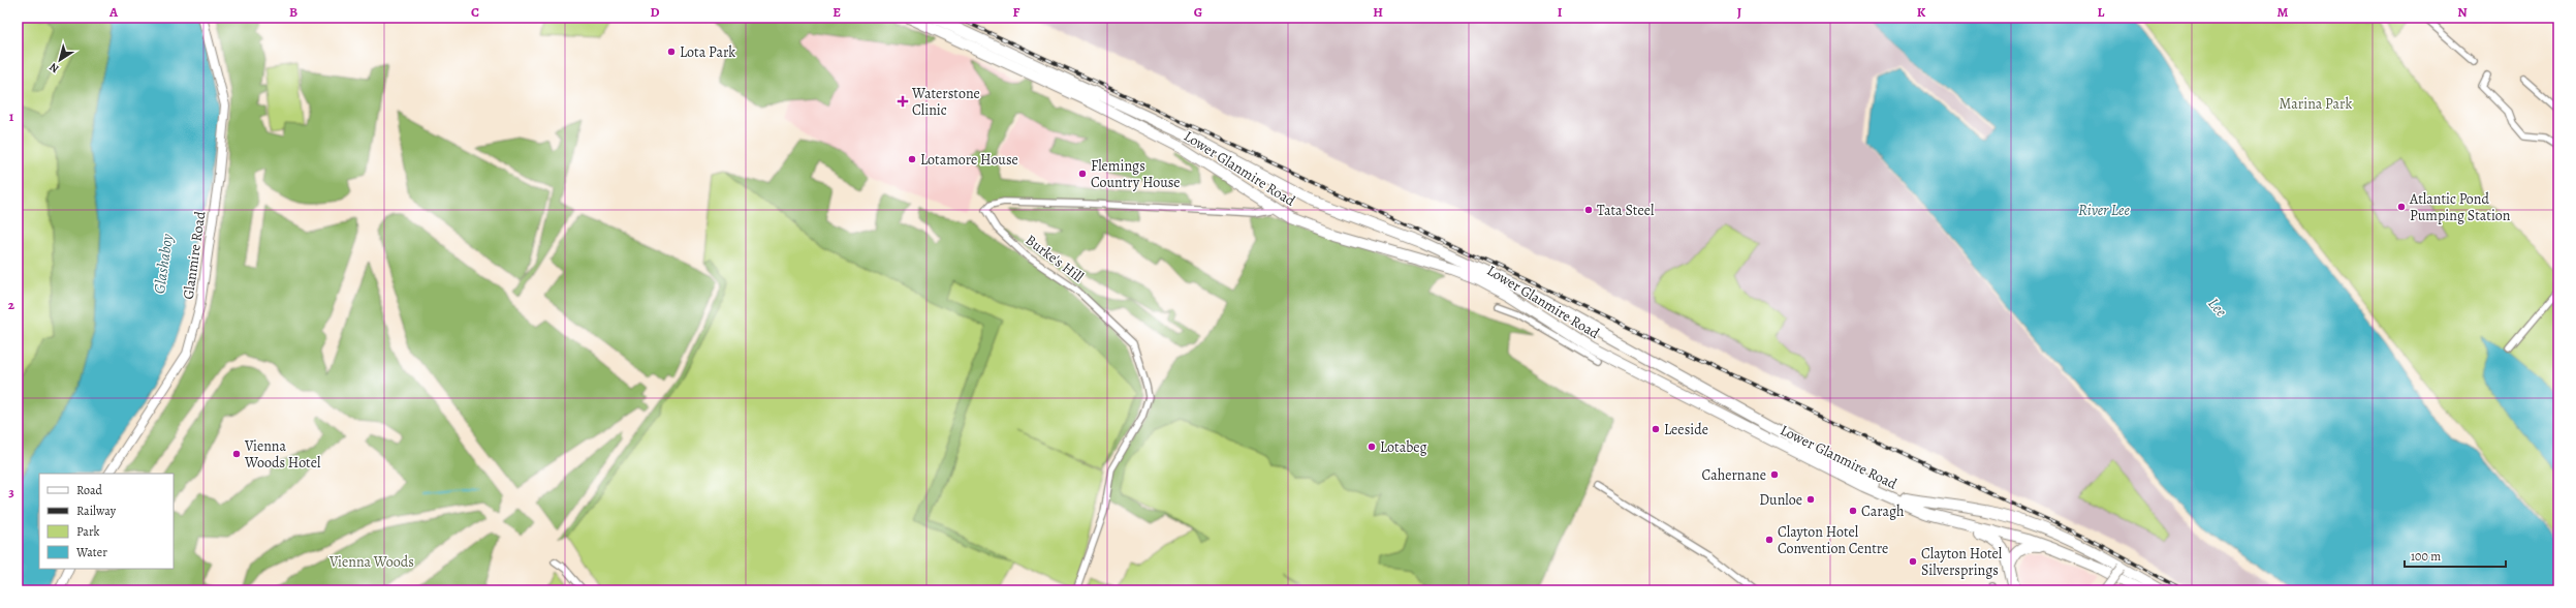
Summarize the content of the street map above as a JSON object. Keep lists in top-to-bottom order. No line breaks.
{"streets":{"highway":["Lower Glanmire Road"],"main road":["Glanmire Road"],"street":["Burke's Hill"]},"crossings":[["Lower Glanmire Road","Burke's Hill"]],"water":["River Lee","Glashaboy","Lee"],"parks":["Marina Park","Vienna Woods"],"places":{"other":["Lota Park","Lotamore House","Flemings Country House","Atlantic Pond Pumping Station","Tata Steel","Leeside","Lotabeg","Vienna Woods Hotel","Cahernane","Dunloe","Caragh","Clayton Hotel Convention Centre","Clayton Hotel Silversprings"],"health":["Waterstone Clinic"]},"legend":["Road","Railway","Park","Water"],"scale_bar":"100 m","north":"bottom left","grid":{"columns":["A","B","C","D","E","F","G","H","I","J","K","L","M","N"],"rows":["1","2","3"]}}
